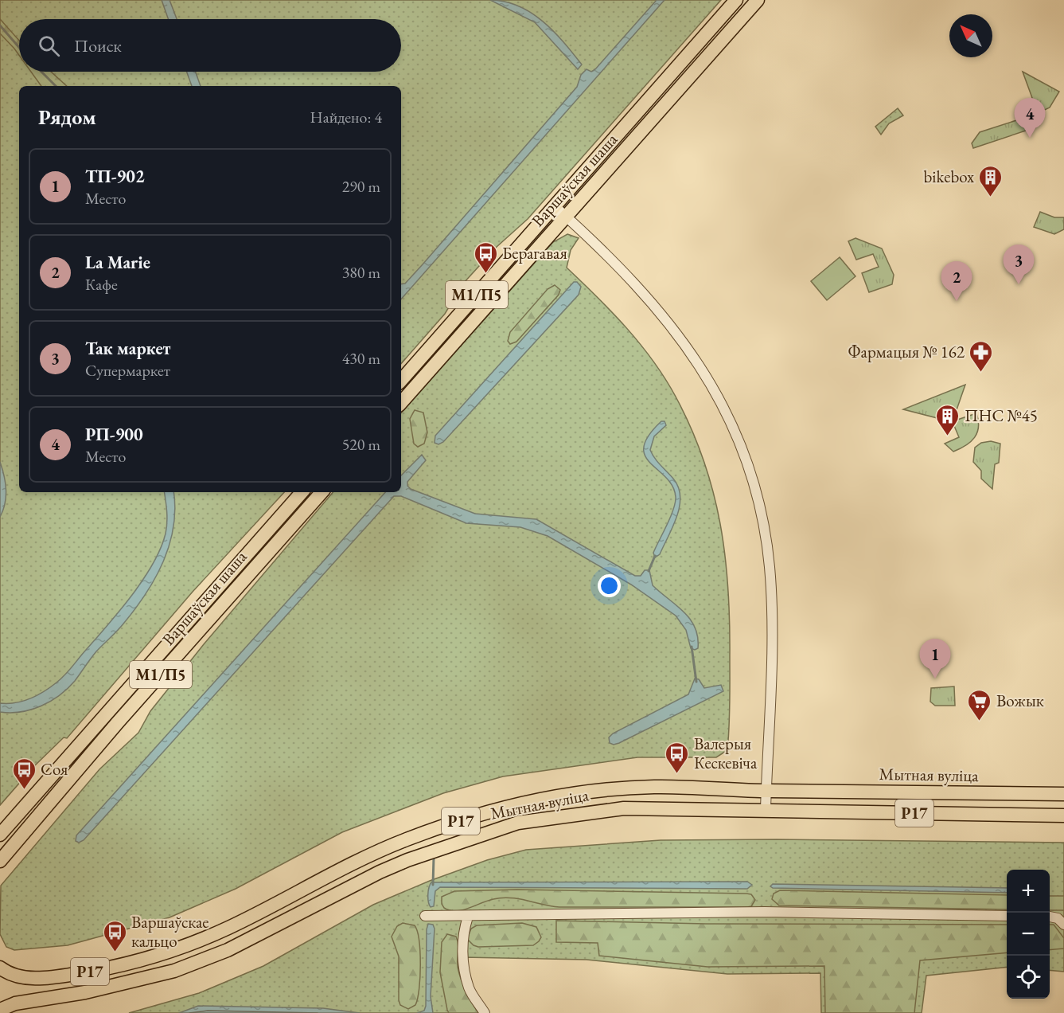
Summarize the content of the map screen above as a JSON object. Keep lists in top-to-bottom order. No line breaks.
{"streets":{"highway":["Варшаўская шаша","М1/П5","Мытная вуліца","Р17"]},"places":{"building":["bikebox","ПНС №45"],"bus stop":["Берагавая","Валерыя Кескевіча","Соя","Варшаўскае кальцо"],"pharmacy":["Фармацыя № 162"],"supermarket":["Вожык"]},"north":"top left","page":{"search":"Поиск","heading":["Рядом","Найдено: 4"],"pins":["4","3","2","1"],"list":[{"mark":"1","name":"ТП-902","note":"Место","value":"290 m"},{"mark":"2","name":"La Marie","note":"Кафе","value":"380 m"},{"mark":"3","name":"Так маркет","note":"Супермаркет","value":"430 m"},{"mark":"4","name":"РП-900","note":"Место","value":"520 m"}],"map_buttons":["+","−"]}}
